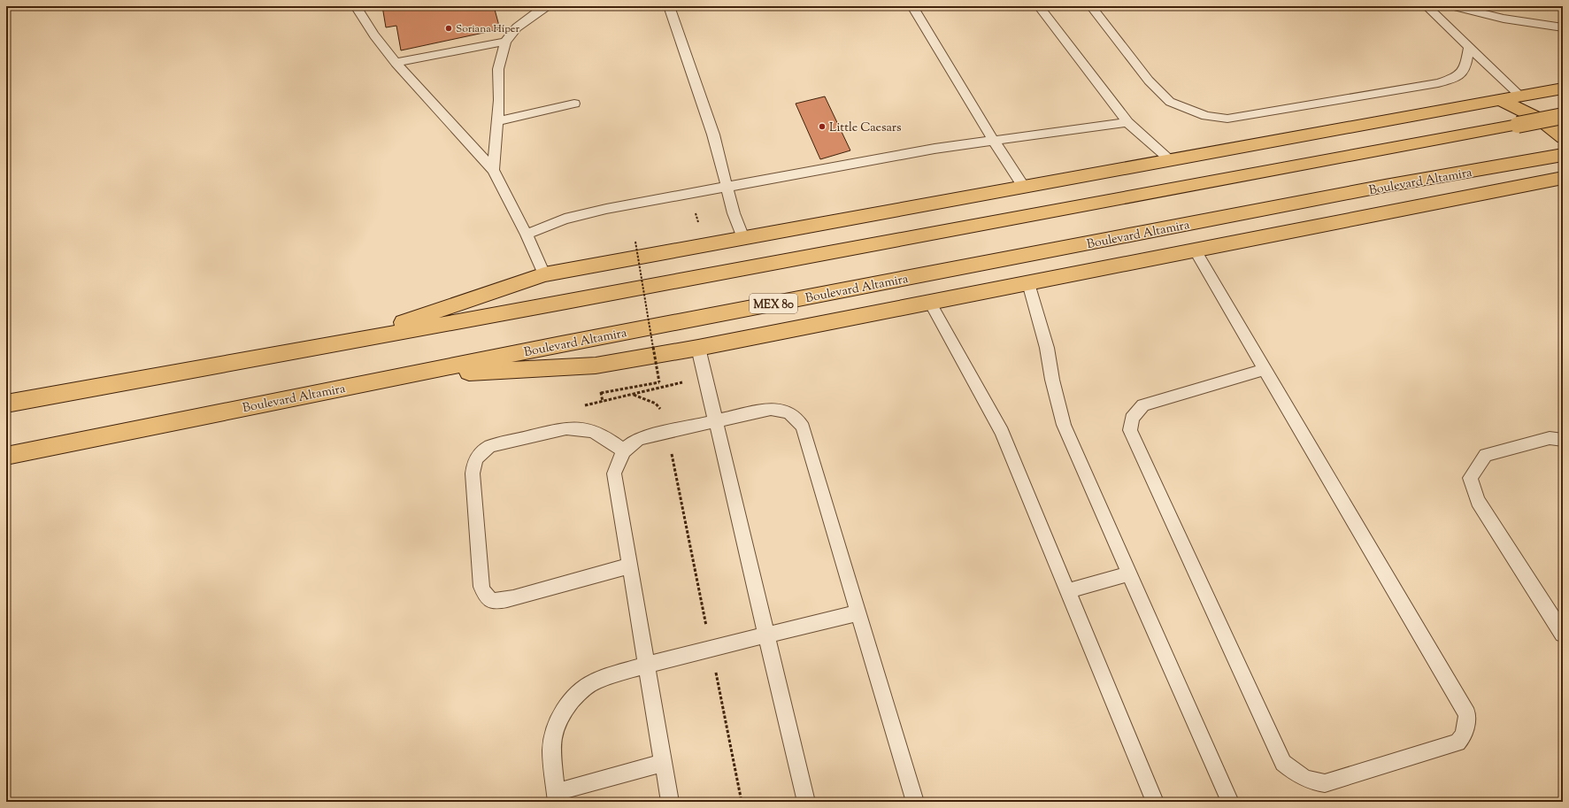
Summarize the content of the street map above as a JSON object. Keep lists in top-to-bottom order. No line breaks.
{"streets":{"main road":["Boulevard Altamira","MEX 80"]},"places":["Soriana Híper","Little Caesars"]}
